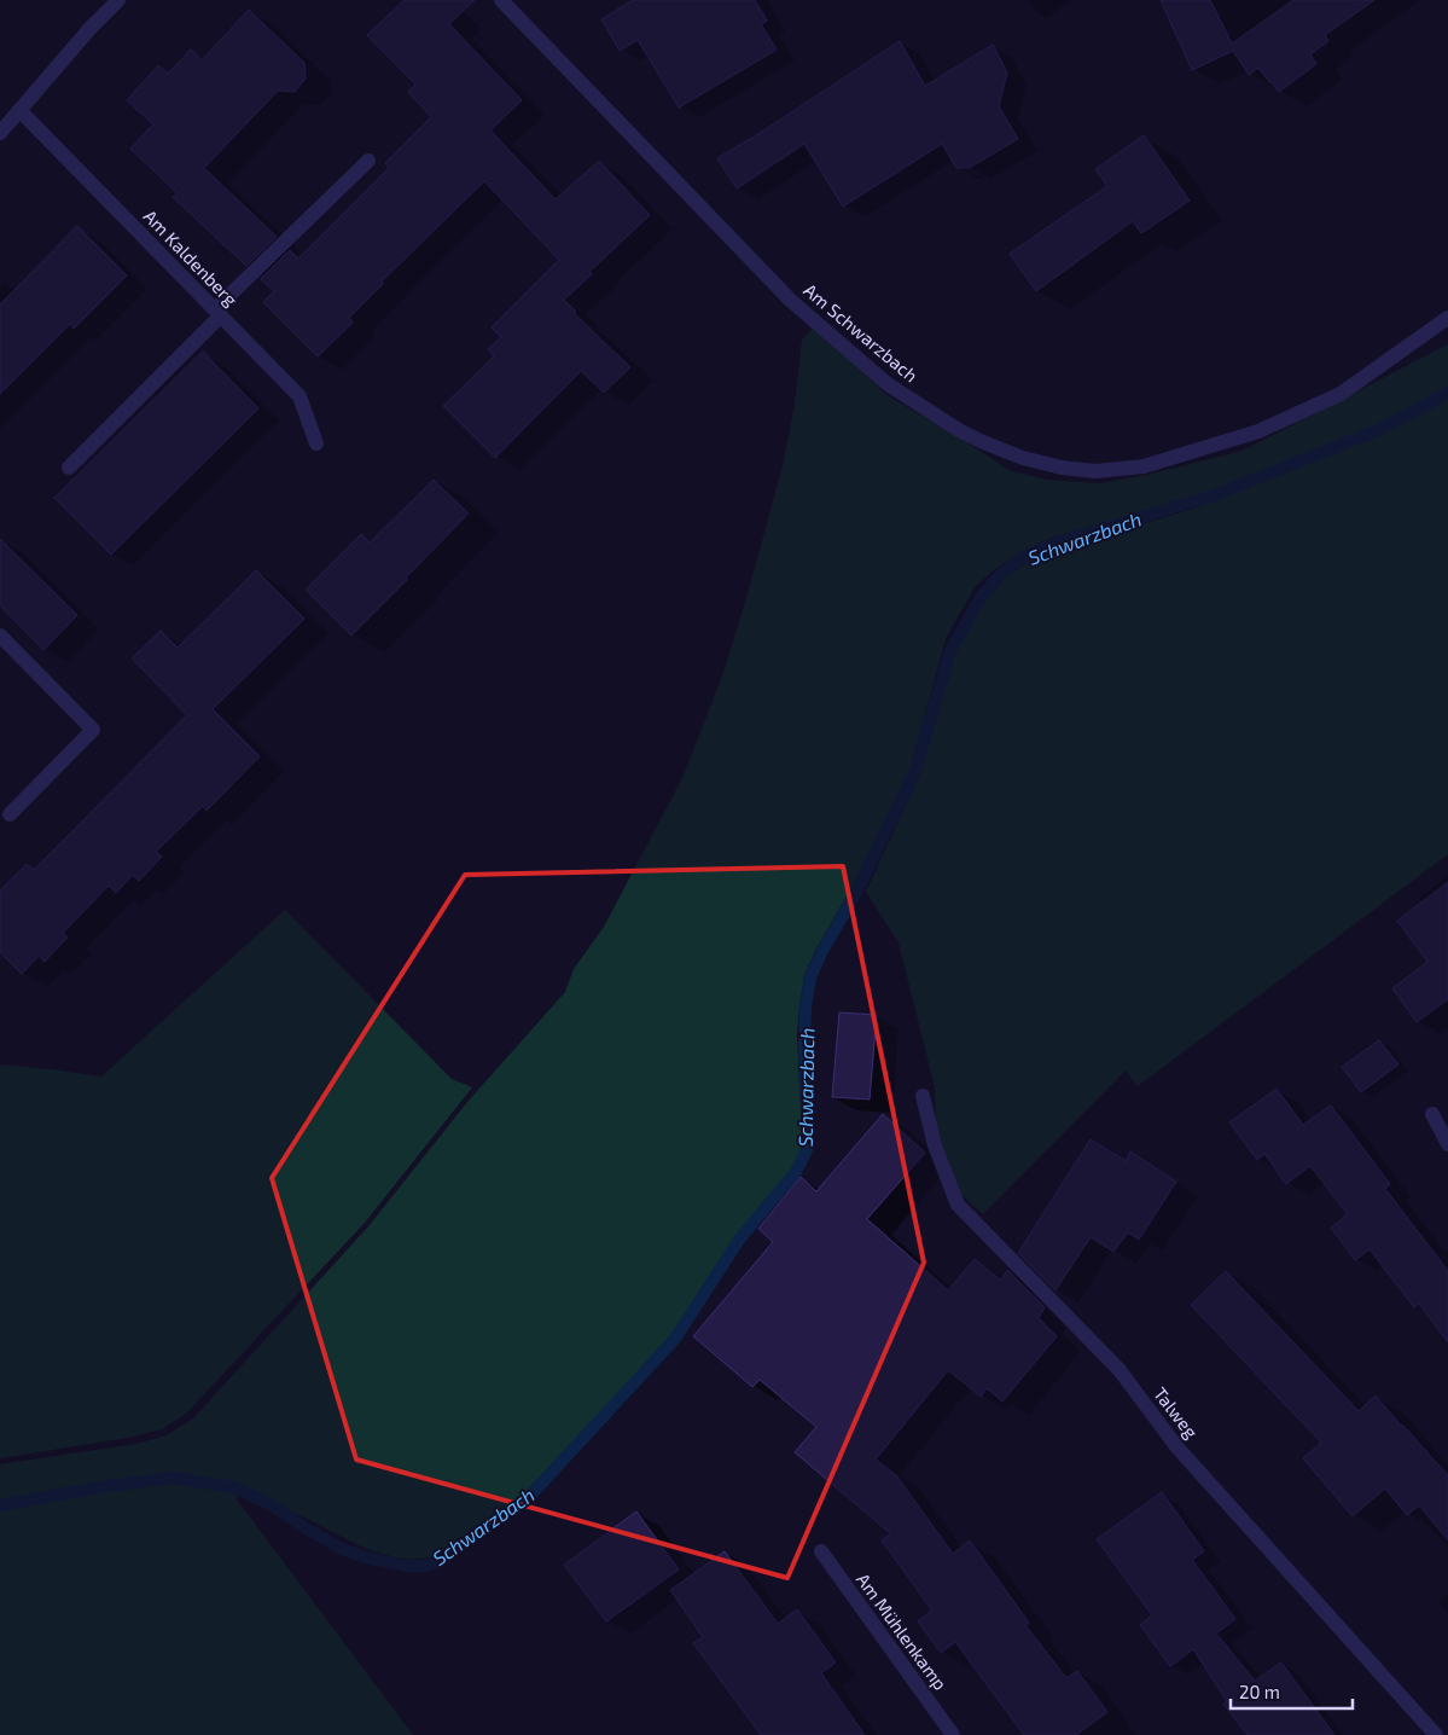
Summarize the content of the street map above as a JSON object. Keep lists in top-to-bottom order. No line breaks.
{"streets":{"street":["Am Kaldenberg","Am Schwarzbach","Talweg","Am Mühlenkamp"]},"water":["Schwarzbach"],"scale_bar":"20 m"}
